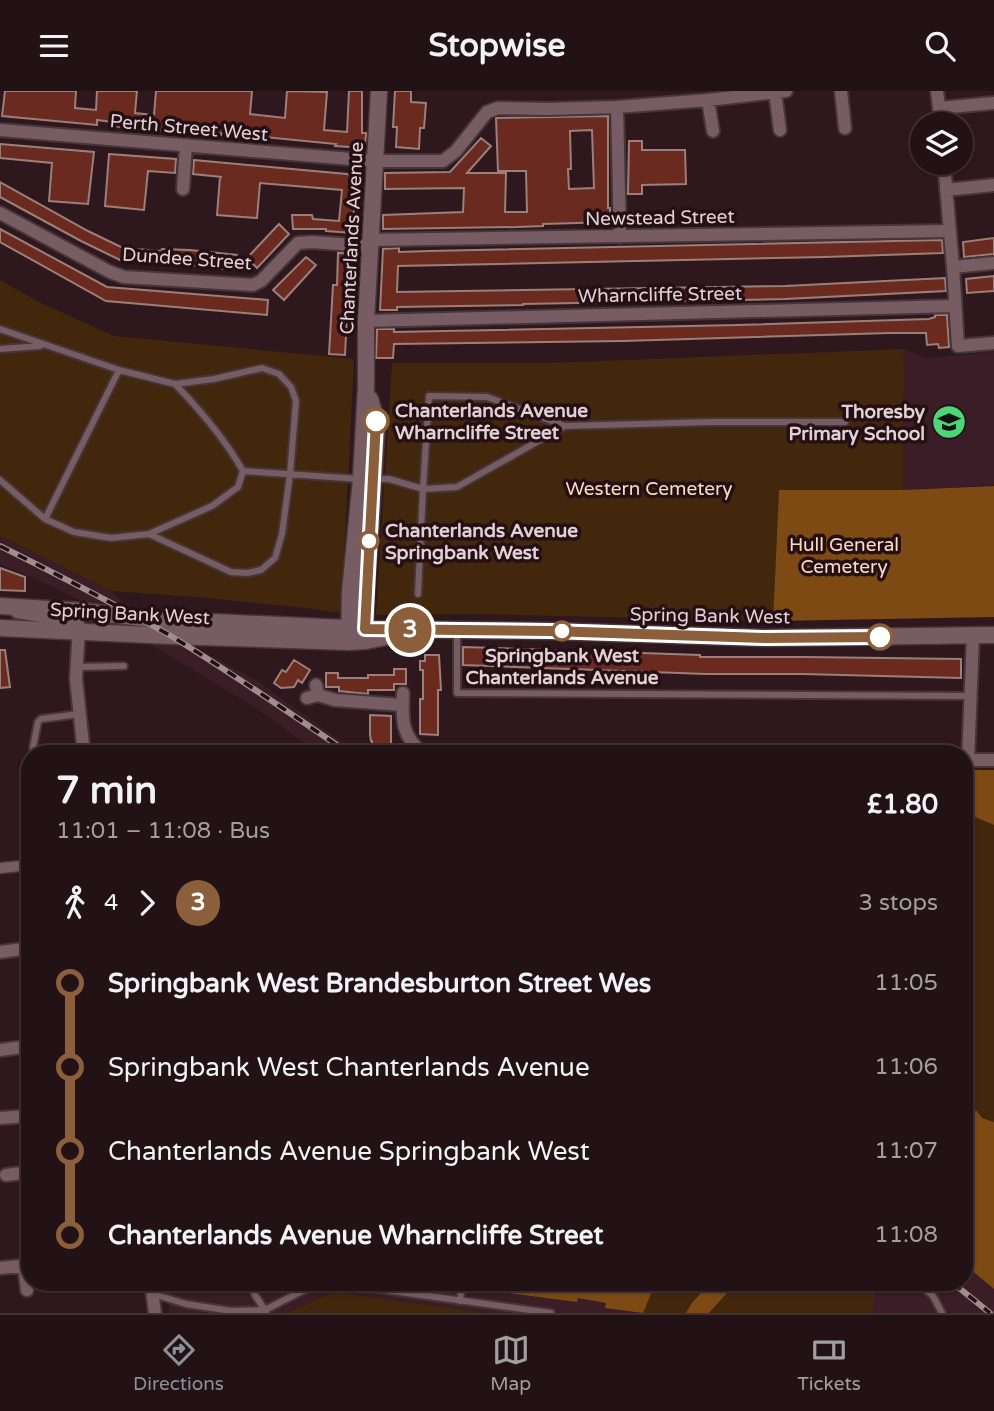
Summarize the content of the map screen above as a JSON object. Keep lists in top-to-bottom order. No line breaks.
{"streets":{"street":["Perth Street West","Newstead Street","Chanterlands Avenue","Dundee Street","Wharncliffe Street","Spring Bank West"]},"crossings":[["Perth Street West","Chanterlands Avenue"],["Newstead Street","Chanterlands Avenue"],["Newstead Street","Dundee Street"],["Chanterlands Avenue","Dundee Street"],["Chanterlands Avenue","Wharncliffe Street"],["Chanterlands Avenue","Spring Bank West"]],"parks":["Western Cemetery","Hull General Cemetery"],"places":{"other":["Chanterlands Avenue Wharncliffe Street","Chanterlands Avenue Springbank West","Springbank West Chanterlands Avenue"],"school or university":["Thoresby Primary School"]},"lines":["bus line 3"],"page":{"header":"Stopwise","on_map":"3","heading":["7 min","11:01 – 11:08 · Bus","£1.80"],"legs":["4","3","3 stops"],"list":[{"name":"Springbank West Brandesburton Street Wes","value":"11:05"},{"name":"Springbank West Chanterlands Avenue","value":"11:06"},{"name":"Chanterlands Avenue Springbank West","value":"11:07"},{"name":"Chanterlands Avenue Wharncliffe Street","value":"11:08"}],"tabs":["Directions","Map","Tickets"]}}
